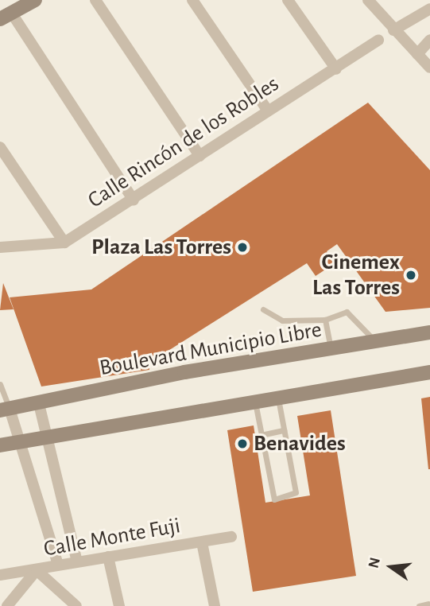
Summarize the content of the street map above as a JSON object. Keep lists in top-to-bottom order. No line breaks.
{"streets":{"main road":["Boulevard Municipio Libre"],"street":["Calle Rincón de los Robles","Calle Monte Fuji"]},"places":["Plaza Las Torres","Cinemex Las Torres","Benavides"],"north":"left"}
